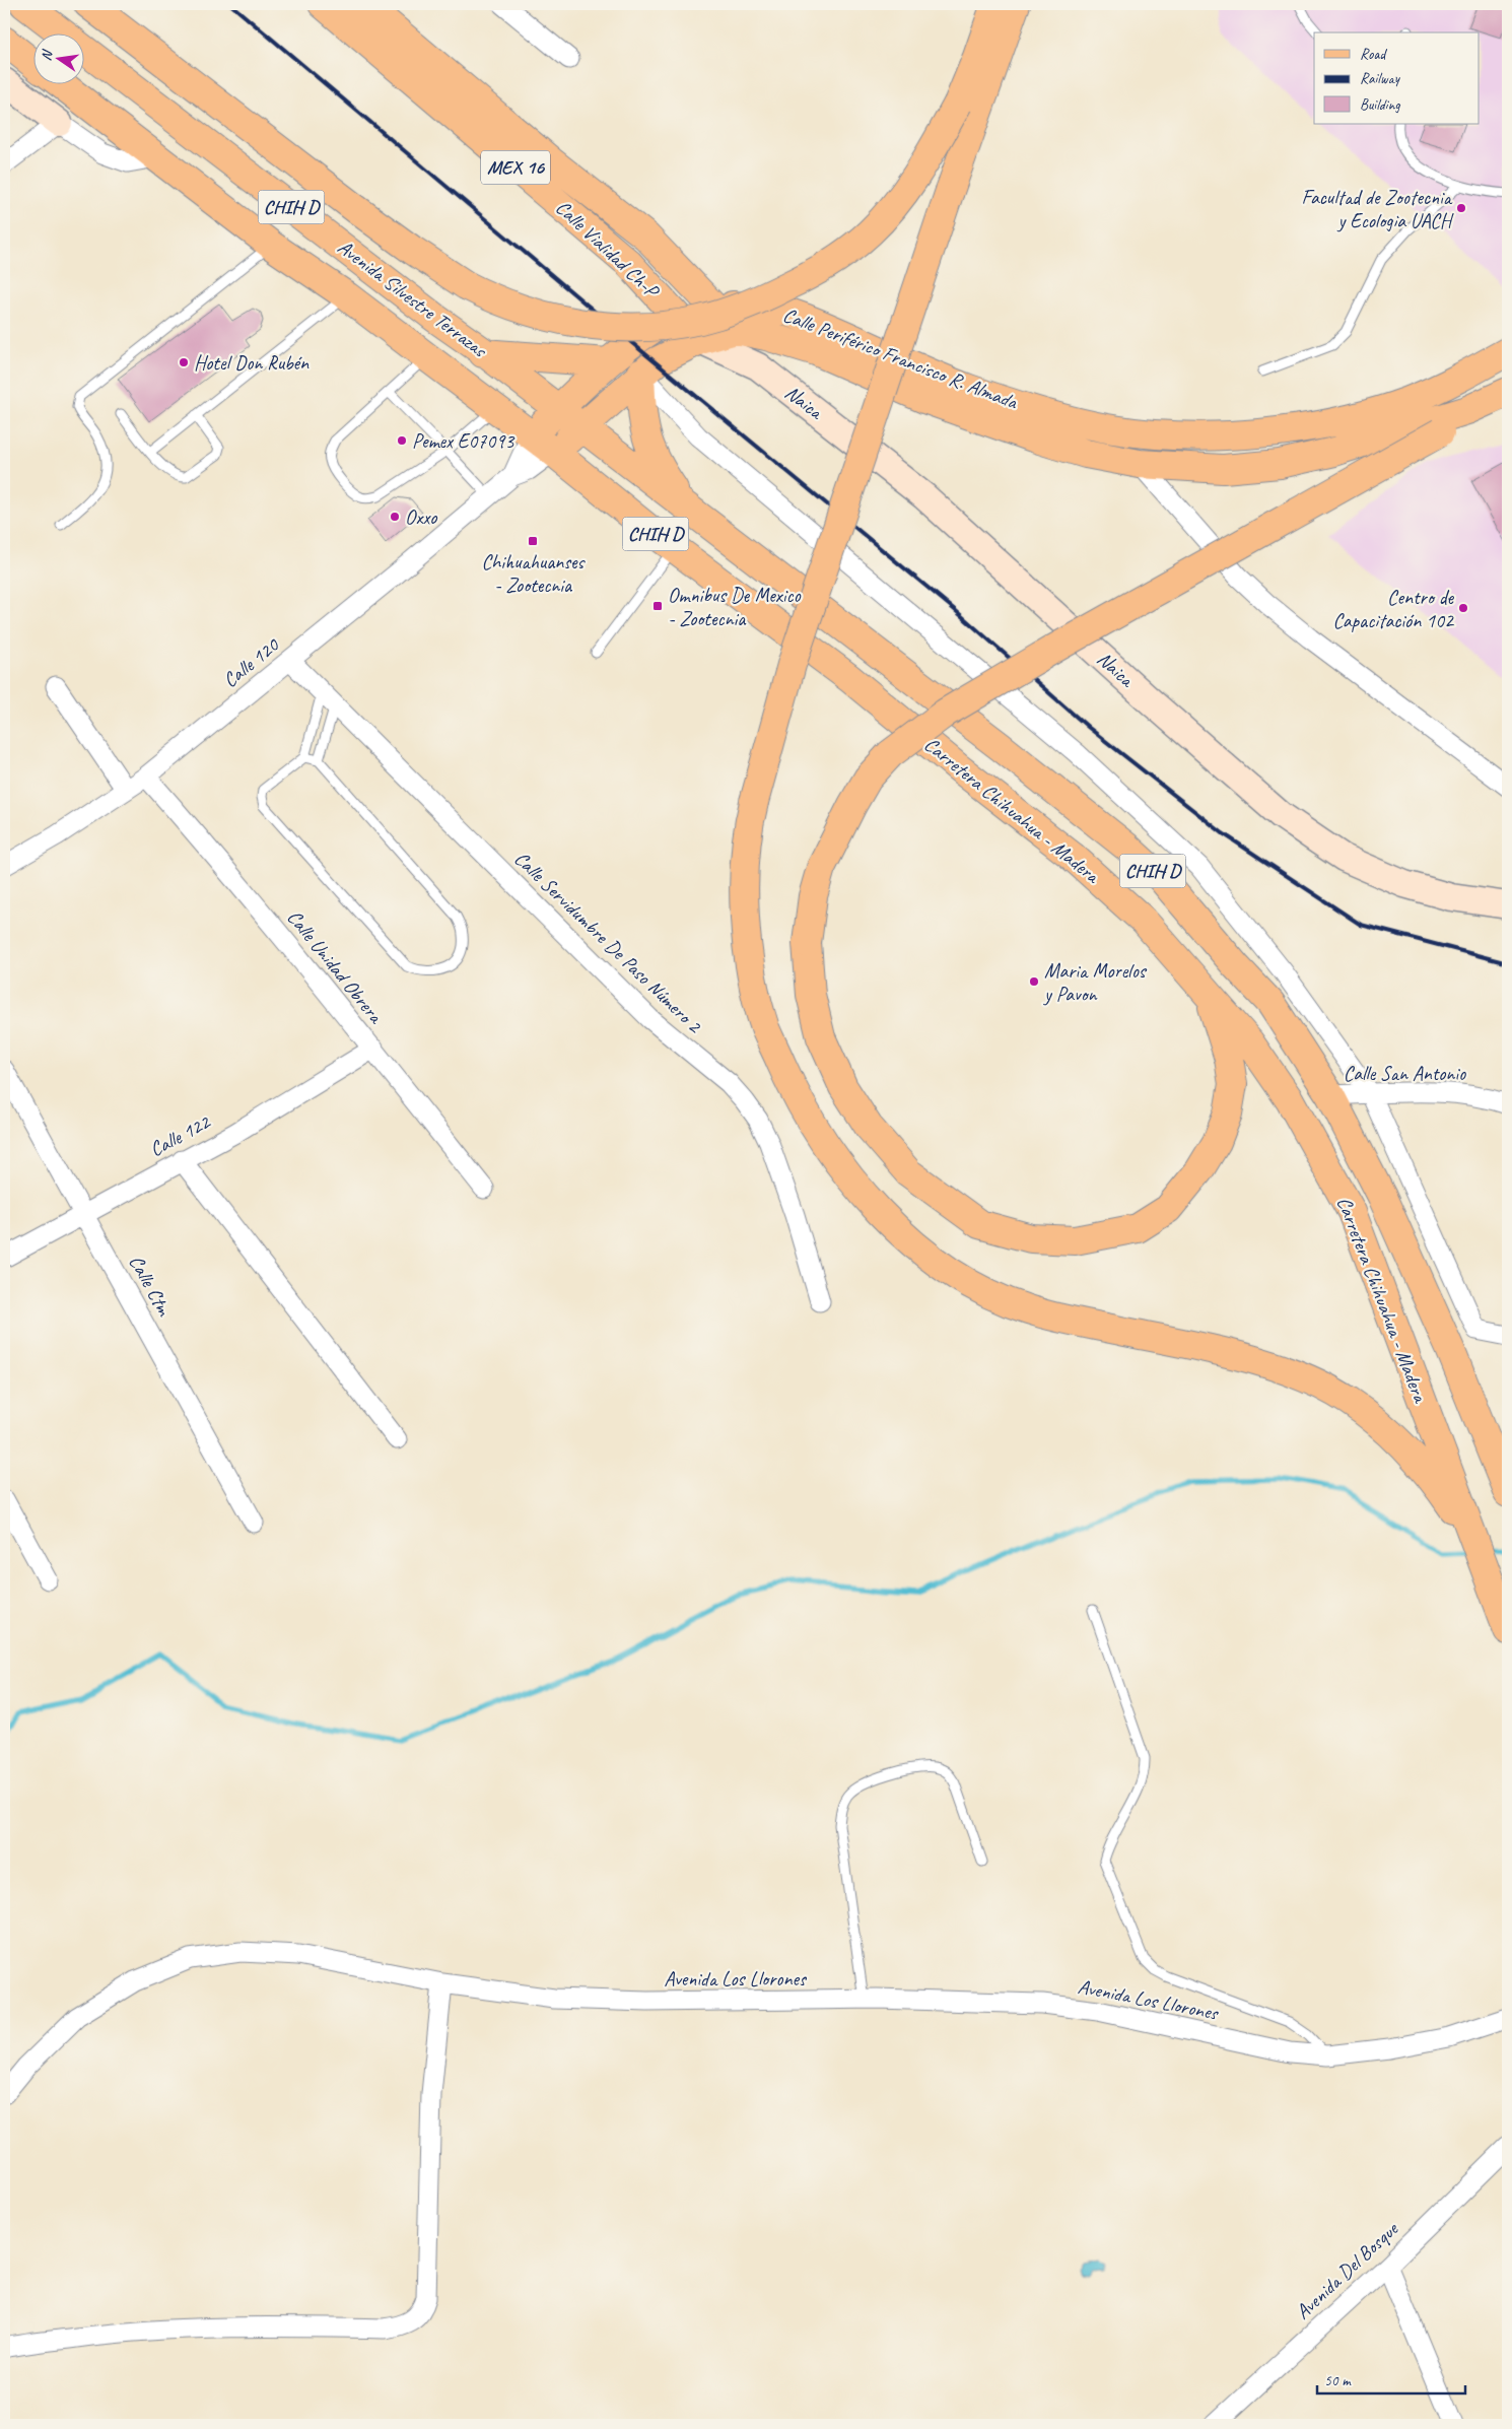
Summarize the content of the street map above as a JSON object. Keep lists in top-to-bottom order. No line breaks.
{"streets":{"main road":["MEX 16","CHIH D","Calle Vialidad Ch-P","Avenida Silvestre Terrazas","Calle Periférico Francisco R. Almada","Carretera Chihuahua - Madera"],"street":["Naica","Calle 120","Calle Servidumbre De Paso Número 2","Calle Unidad Obrera","Calle San Antonio","Calle 122","Calle Ctm","Avenida Los Llorones","Avenida Del Bosque"]},"crossings":[["Calle Vialidad Ch-P","Calle Periférico Francisco R. Almada"],["Calle Vialidad Ch-P","Naica"],["Avenida Silvestre Terrazas","Calle Periférico Francisco R. Almada"],["Avenida Silvestre Terrazas","Calle 120"],["Avenida Silvestre Terrazas","Carretera Chihuahua - Madera"],["Calle Periférico Francisco R. Almada","Naica"],["Calle Periférico Francisco R. Almada","Calle 120"],["Calle Periférico Francisco R. Almada","Carretera Chihuahua - Madera"],["Calle 120","Carretera Chihuahua - Madera"],["Calle 120","Calle Servidumbre De Paso Número 2"],["Calle 120","Calle Unidad Obrera"],["Carretera Chihuahua - Madera","Calle San Antonio"],["Calle Unidad Obrera","Calle 122"],["Calle 122","Calle Ctm"]],"places":{"other":["Facultad de Zootecnia y Ecologia UACH","Hotel Don Rubén","Pemex E07093","Oxxo","Centro de Capacitación 102","Maria Morelos y Pavon"],"transit":["Chihuahuanses - Zootecnia","Omnibus De Mexico - Zootecnia"]},"legend":["Road","Railway","Building"],"scale_bar":"50 m","north":"left"}
